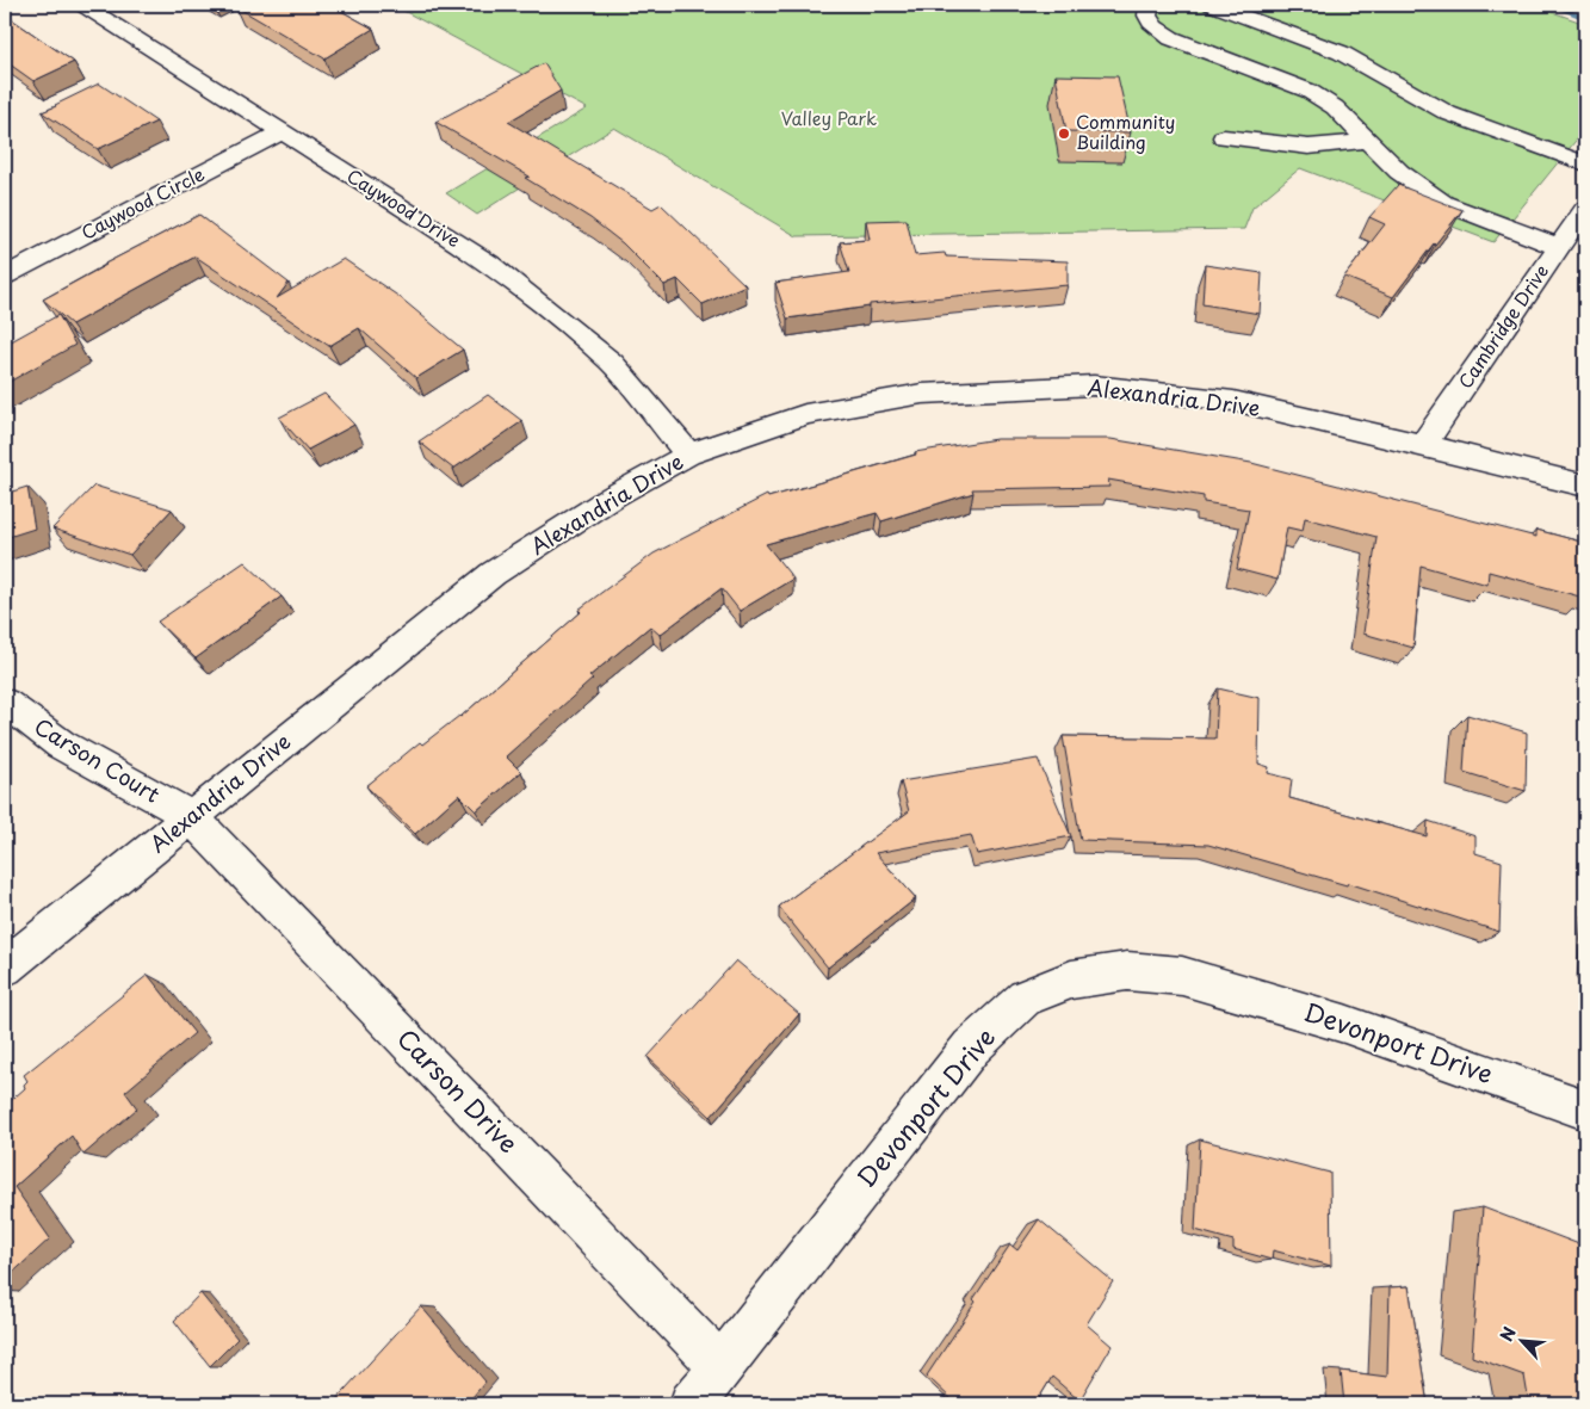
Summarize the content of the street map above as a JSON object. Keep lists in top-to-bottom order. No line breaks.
{"streets":{"street":["Caywood Circle","Caywood Drive","Cambridge Drive","Alexandria Drive","Carson Court","Devonport Drive","Carson Drive"]},"crossings":[["Caywood Circle","Caywood Drive"],["Caywood Drive","Alexandria Drive"],["Cambridge Drive","Alexandria Drive"],["Alexandria Drive","Carson Court"],["Alexandria Drive","Carson Drive"],["Carson Court","Carson Drive"],["Devonport Drive","Carson Drive"]],"parks":["Valley Park"],"places":["Community Building"],"north":"top left"}
